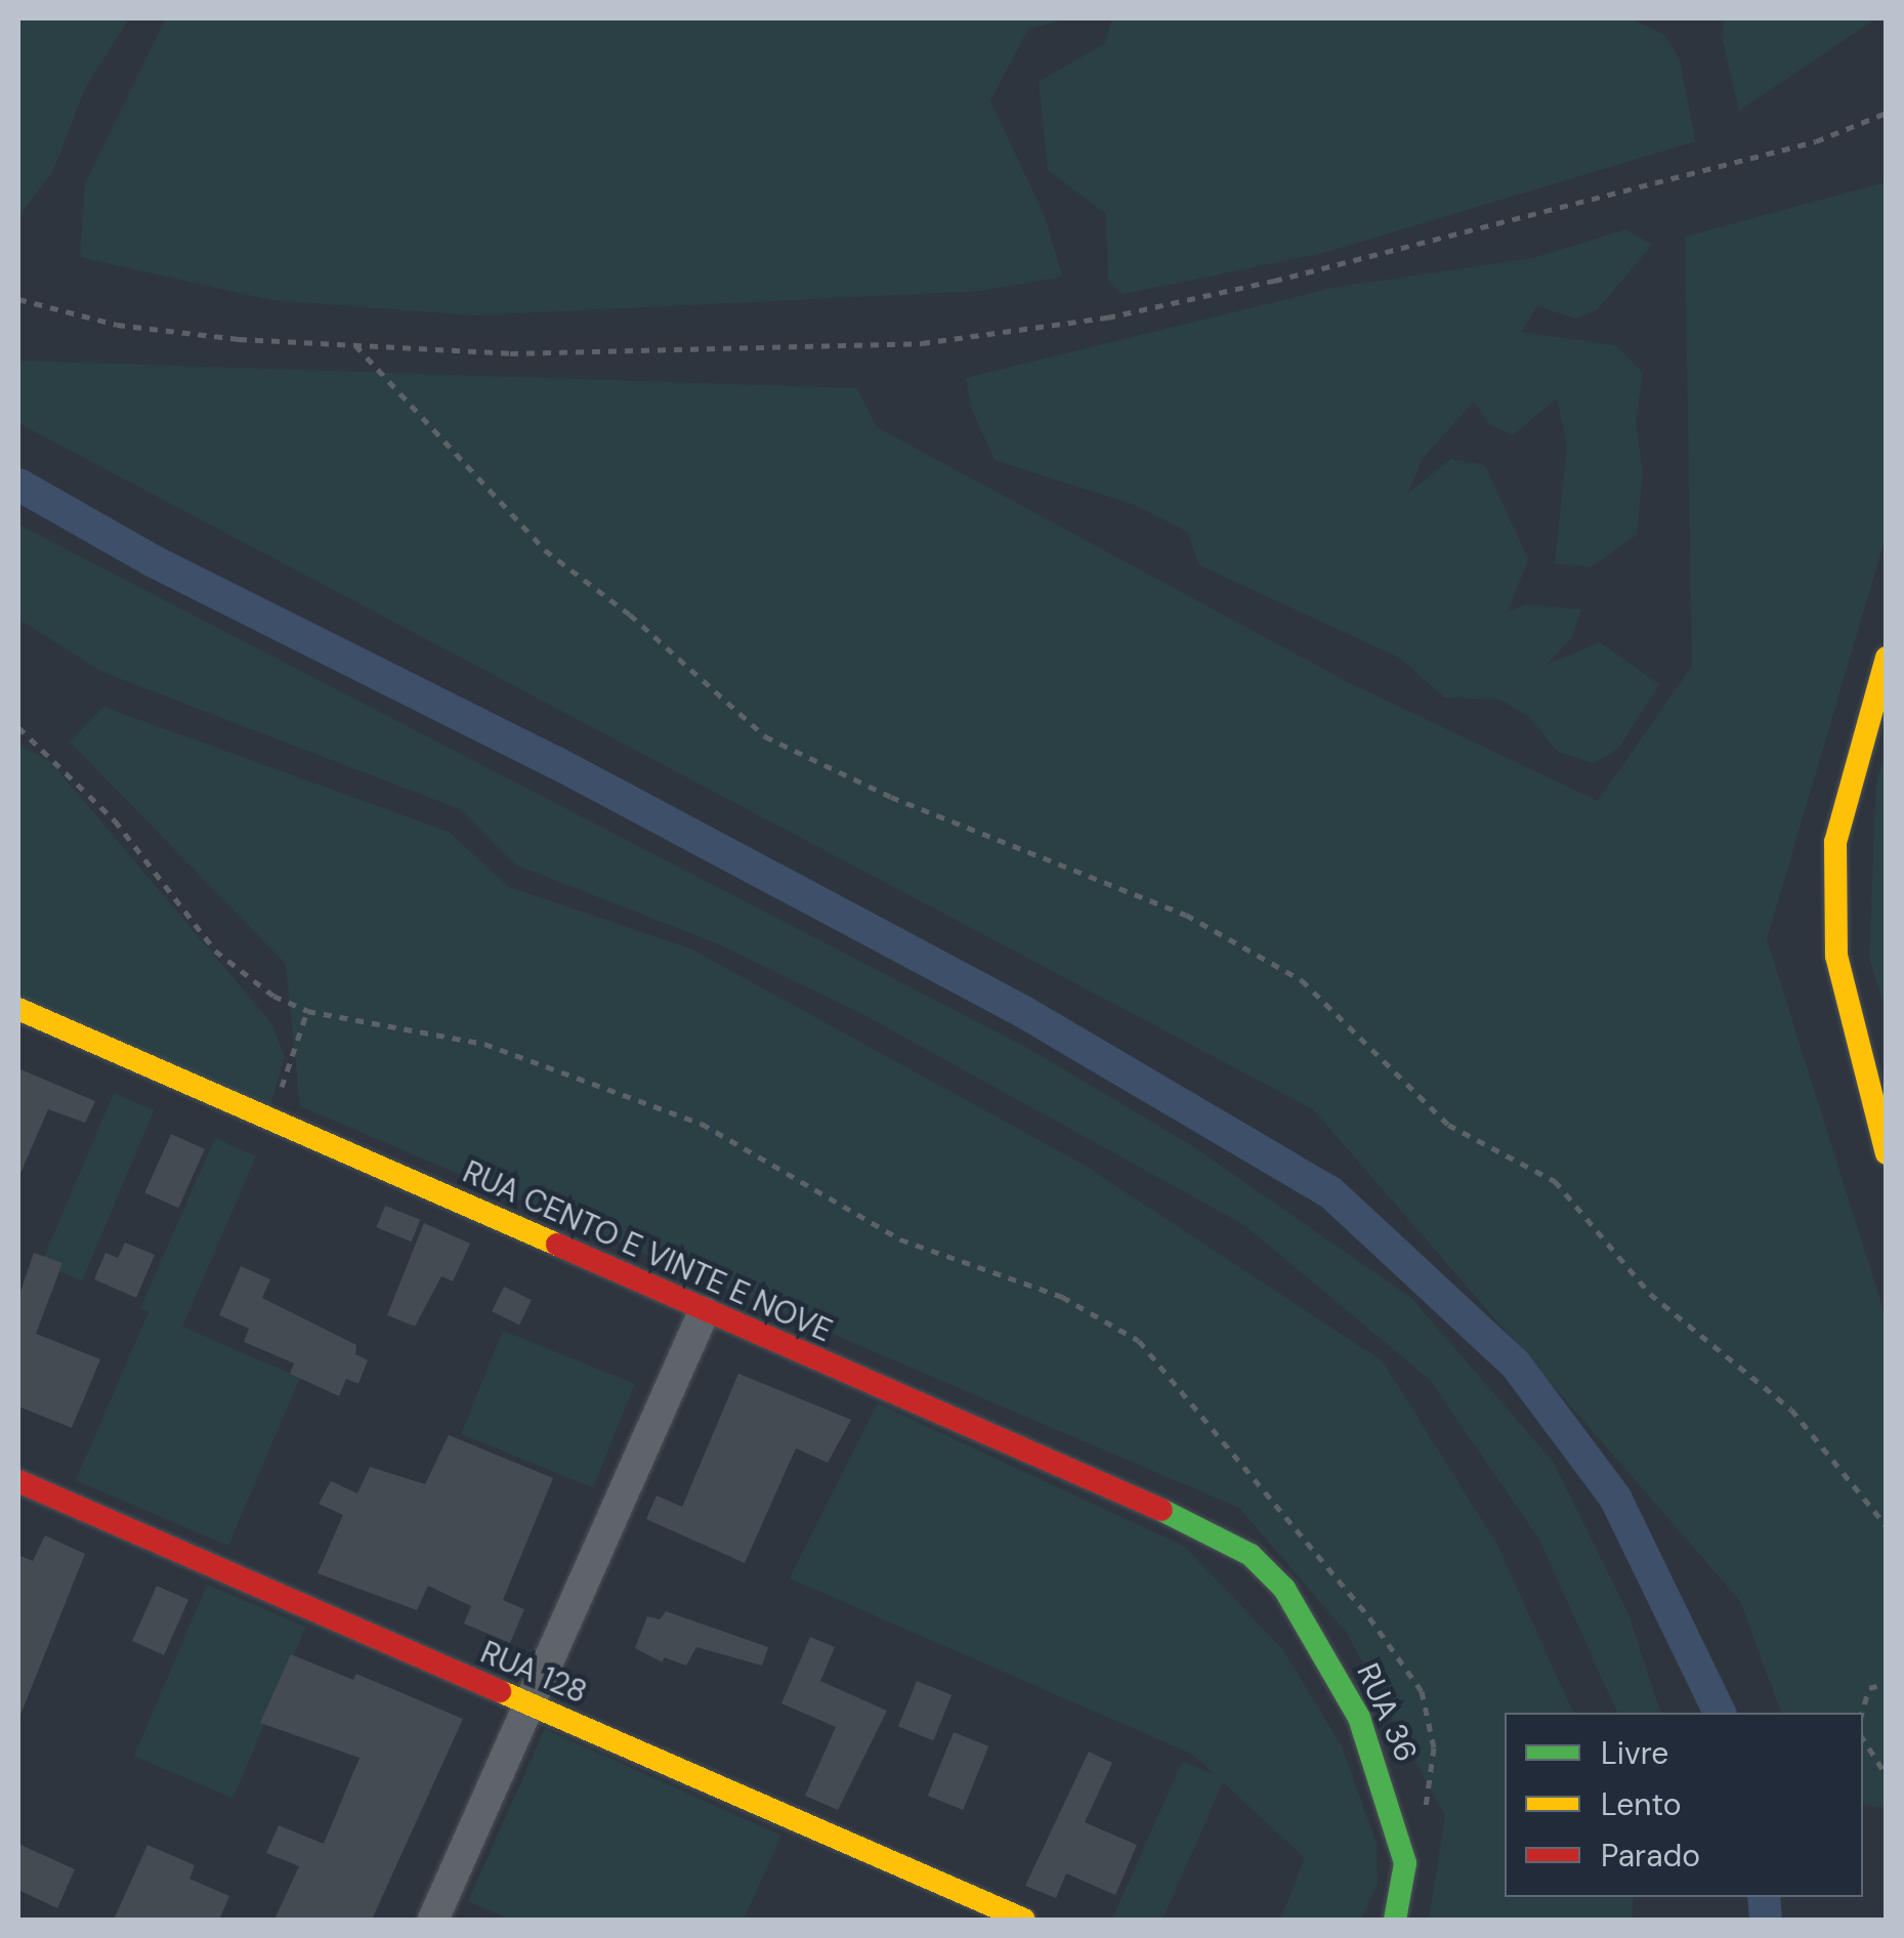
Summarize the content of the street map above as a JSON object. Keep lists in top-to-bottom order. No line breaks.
{"streets":{"street":["RUA CENTO E VINTE E NOVE","RUA 128","RUA 36"]},"crossings":[["RUA CENTO E VINTE E NOVE","RUA 36"]],"legend":["Livre","Lento","Parado"]}
